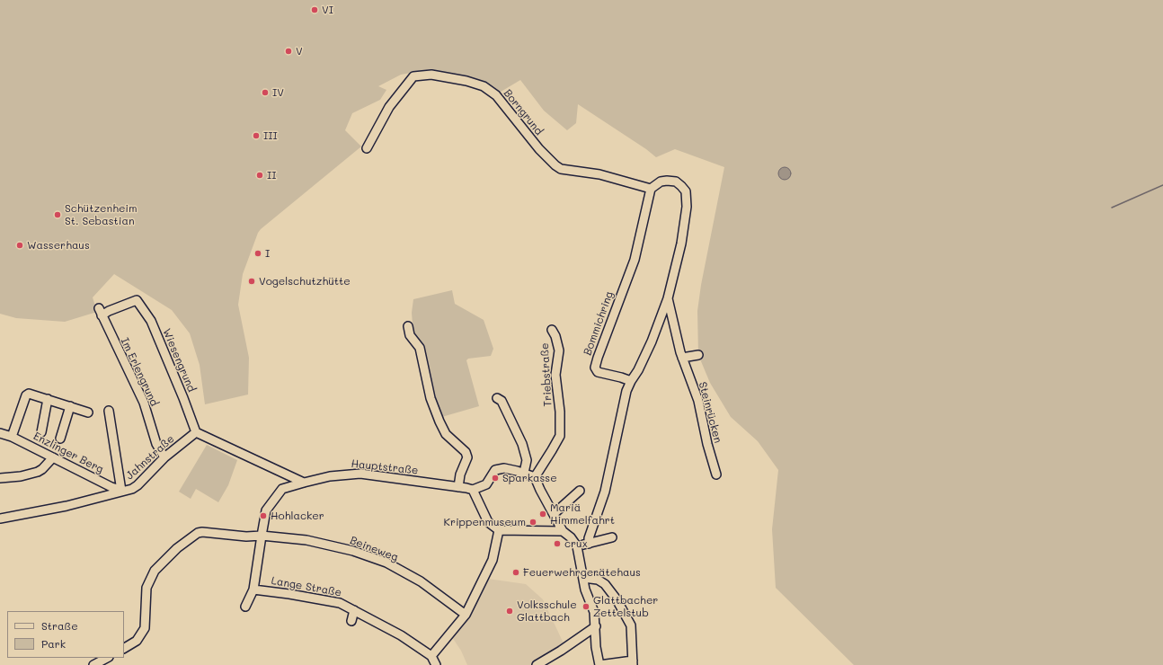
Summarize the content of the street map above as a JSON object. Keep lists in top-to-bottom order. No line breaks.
{"streets":{"street":["Borngrund","Bommichring","Wiesengrund","Im Erlengrund","Triebstraße","Steinrücken","Enzlinger Berg","Jahnstraße","Hauptstraße","Beineweg","Lange Straße"]},"crossings":[["Borngrund","Bommichring"],["Wiesengrund","Im Erlengrund"],["Wiesengrund","Jahnstraße"],["Im Erlengrund","Jahnstraße"],["Enzlinger Berg","Jahnstraße"],["Hauptstraße","Beineweg"]],"places":["VI","V","IV","III","II","Schützenheim St. Sebastian","Wasserhaus","I","Vogelschutzhütte","Sparkasse","Mariä Himmelfahrt","Hohlacker","Krippenmuseum","crux","Feuerwehrgerätehaus","Glattbacher Zettelstub","Volksschule Glattbach"],"legend":["Straße","Park"]}
